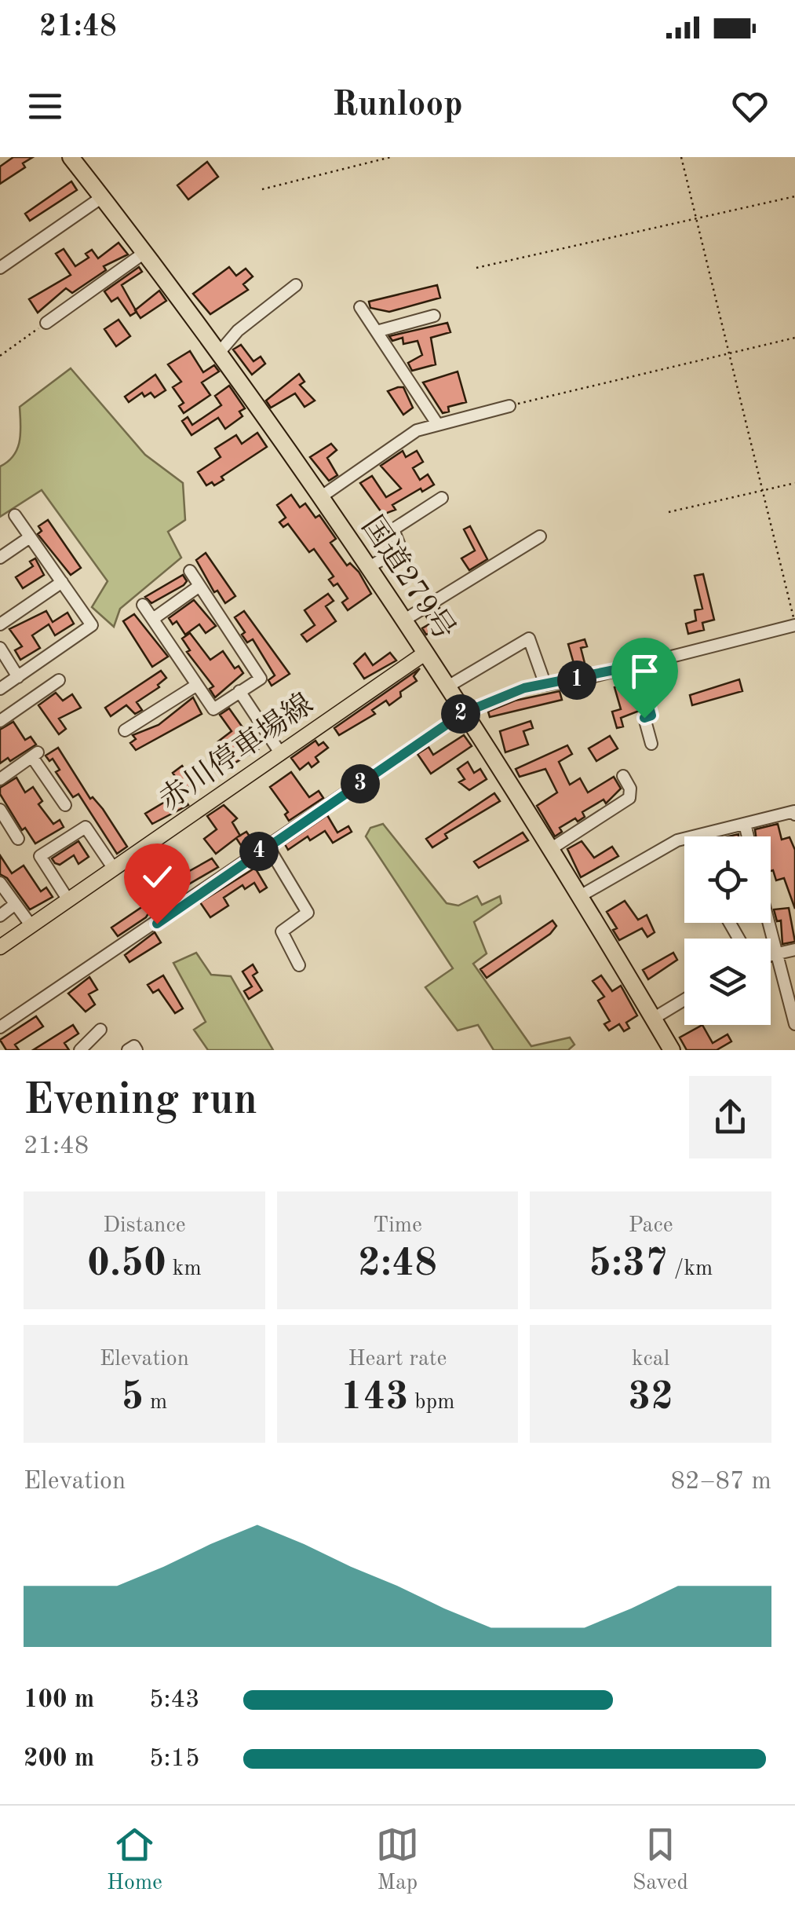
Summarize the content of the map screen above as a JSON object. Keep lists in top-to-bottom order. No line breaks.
{"streets":{"highway":["国道279号"],"main road":["赤川停車場線"]},"crossings":[["国道279号","赤川停車場線"]],"page":{"status":"21:48","header":"Runloop","pins":["1","2","3","4"],"heading":["Evening run","21:48"],"stats":[["Distance","0.50 km"],["Time","2:48"],["Pace","5:37 /km"],["Elevation","5 m"],["Heart rate","143 bpm"],["kcal","32"]],"chart":["Elevation","82–87 m"],"list":[{"name":"100 m","note":"5:43"},{"name":"200 m","note":"5:15"}],"tabs":["Home","Map","Saved"]}}
